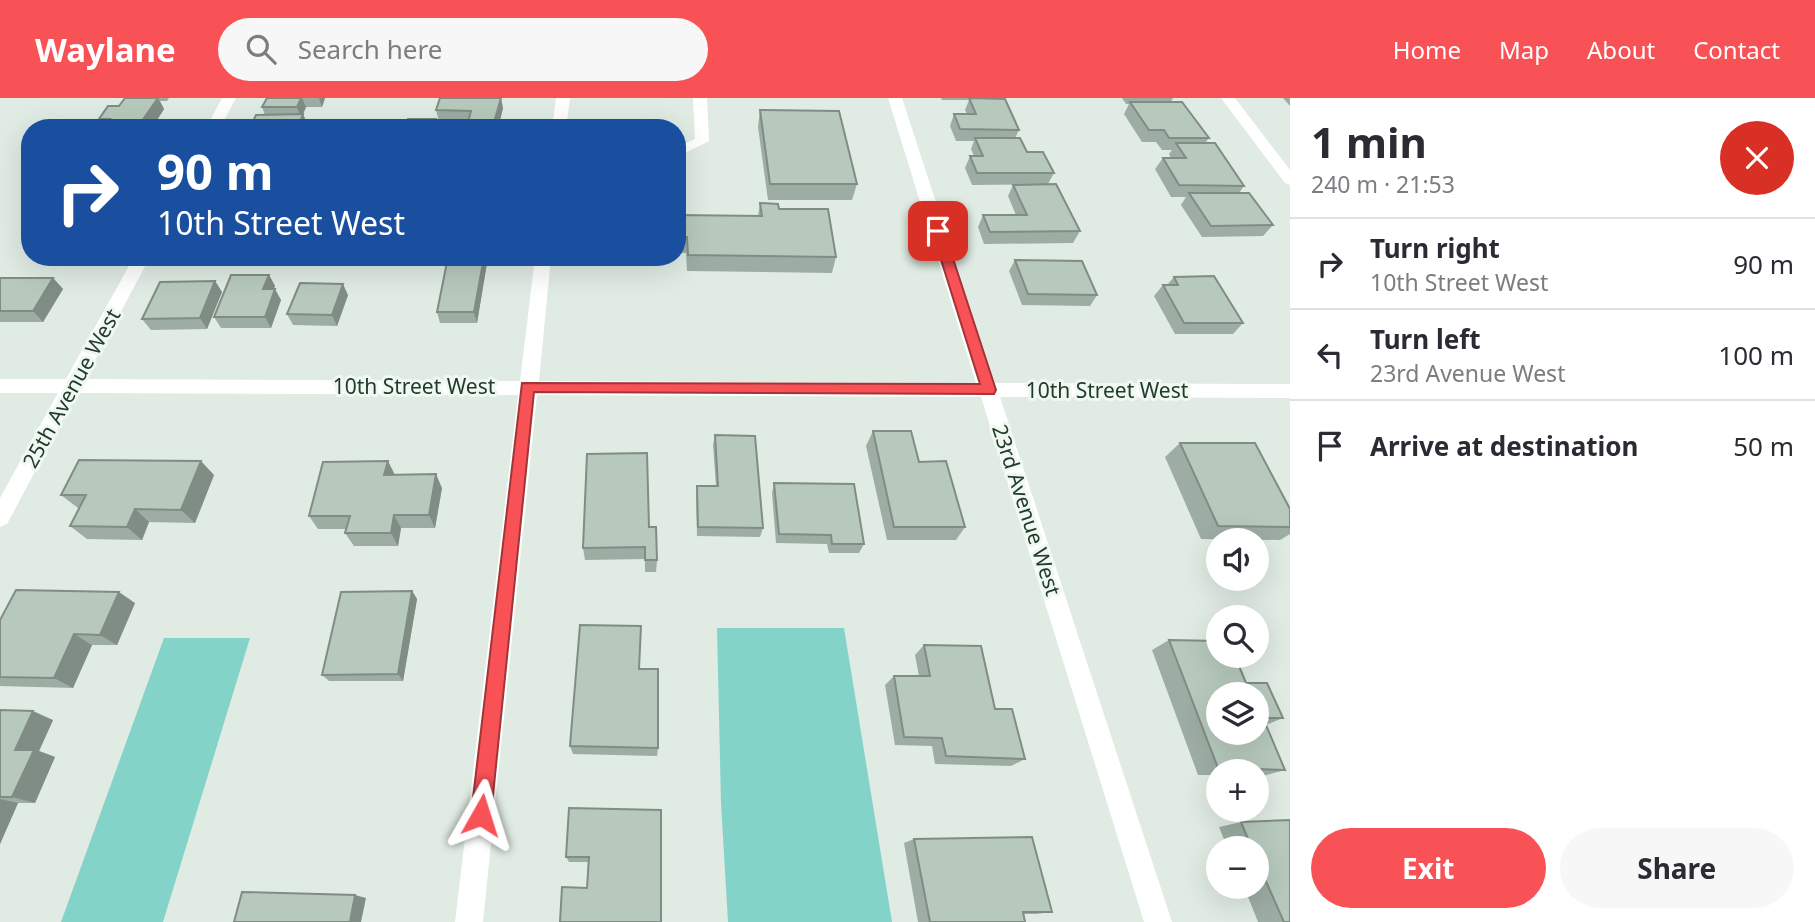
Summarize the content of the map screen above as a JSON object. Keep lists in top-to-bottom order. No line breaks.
{"streets":{"street":["10th Street West","25th Avenue West","23rd Avenue West"]},"crossings":[["10th Street West","25th Avenue West"],["10th Street West","23rd Avenue West"]],"page":{"header":"Waylane","search":"Search here","nav":["Home","Map","About","Contact"],"heading":["1 min","240 m · 21:53"],"turn":["90 m","10th Street West"],"list":[{"name":"Turn right","note":"10th Street West","value":"90 m"},{"name":"Turn left","note":"23rd Avenue West","value":"100 m"},{"name":"Arrive at destination","value":"50 m"}],"map_buttons":["+","−"],"buttons":["Exit","Share"]}}
